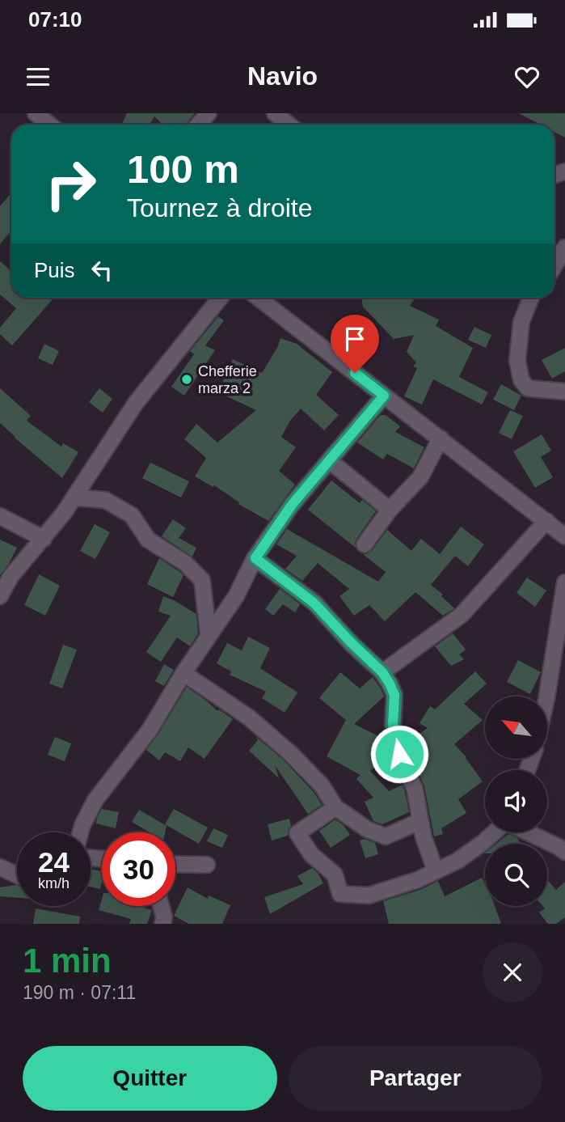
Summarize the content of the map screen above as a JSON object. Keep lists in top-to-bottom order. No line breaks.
{"places":["Chefferie marza 2"],"north":"top left","page":{"status":"07:10","header":"Navio","turn":["100 m","Tournez à droite"],"then":"Puis","speed":"24 km/h","limit":"30","heading":["1 min","190 m · 07:11"],"buttons":["Quitter","Partager"]}}
